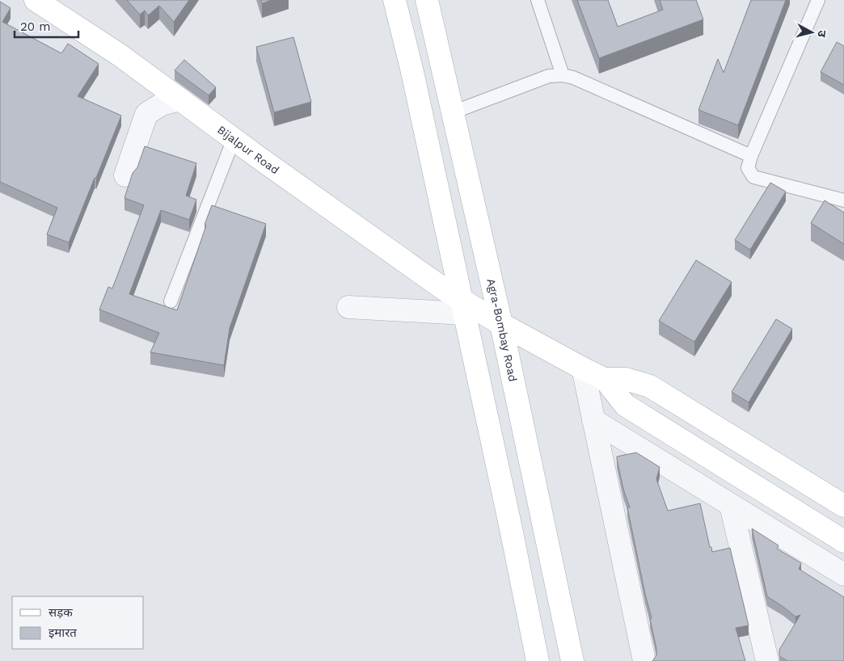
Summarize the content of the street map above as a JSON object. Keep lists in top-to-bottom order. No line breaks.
{"streets":{"main road":["Bijalpur Road","Agra-Bombay Road"]},"crossings":[["Bijalpur Road","Agra-Bombay Road"]],"legend":["सड़क","इमारत"],"scale_bar":"20 m","north":"right"}
